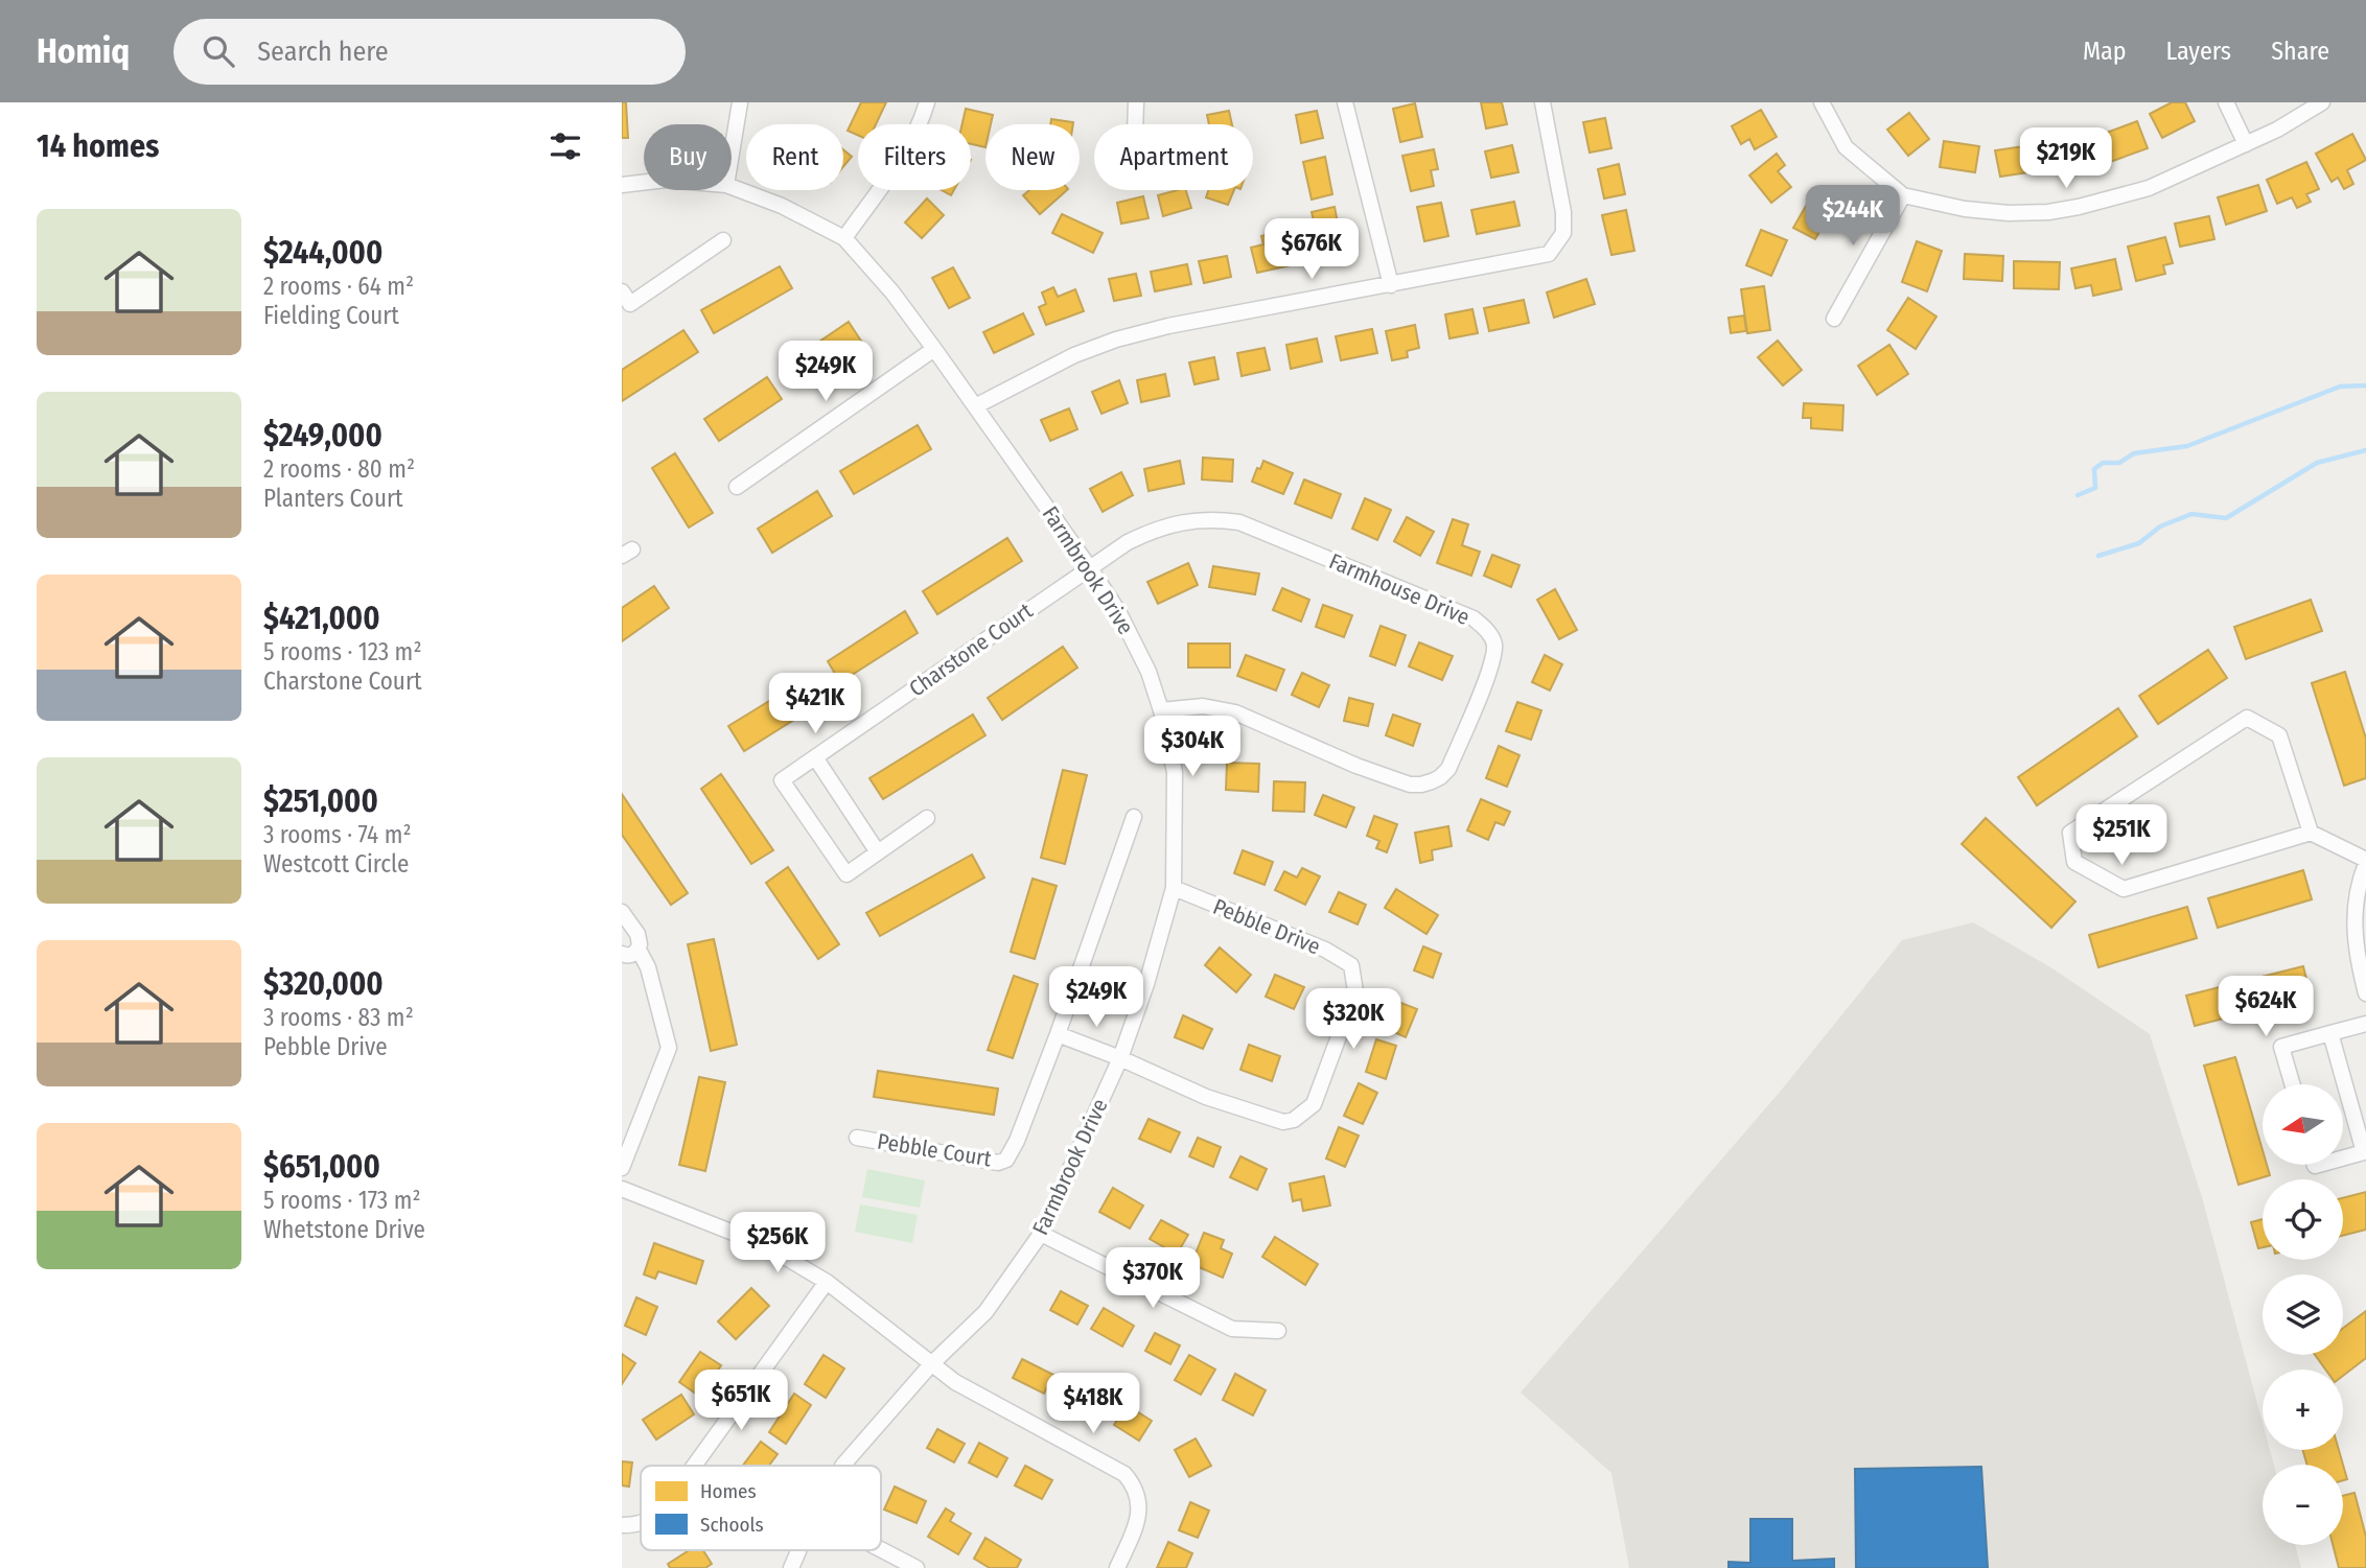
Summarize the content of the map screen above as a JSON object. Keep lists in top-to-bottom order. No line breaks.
{"streets":{"street":["Farmbrook Drive","Farmhouse Drive","Charstone Court","Pebble Drive","Pebble Court"]},"crossings":[["Farmbrook Drive","Farmhouse Drive"],["Farmbrook Drive","Charstone Court"],["Farmbrook Drive","Pebble Drive"],["Farmhouse Drive","Charstone Court"]],"legend":["Homes","Schools"],"north":"left","page":{"header":"Homiq","search":"Search here","nav":["Map","Layers","Share"],"heading":"14 homes","chip":["Buy","Rent","Filters","New","Apartment"],"price":["$219K","$244K","$676K","$249K","$421K","$304K","$251K","$249K","$624K","$320K","$256K","$370K","$651K","$418K"],"list":[{"name":"$244,000","note":"2 rooms · 64 m² · Fielding Court"},{"name":"$249,000","note":"2 rooms · 80 m² · Planters Court"},{"name":"$421,000","note":"5 rooms · 123 m² · Charstone Court"},{"name":"$251,000","note":"3 rooms · 74 m² · Westcott Circle"},{"name":"$320,000","note":"3 rooms · 83 m² · Pebble Drive"},{"name":"$651,000","note":"5 rooms · 173 m² · Whetstone Drive"}],"map_buttons":["+","−"]}}
